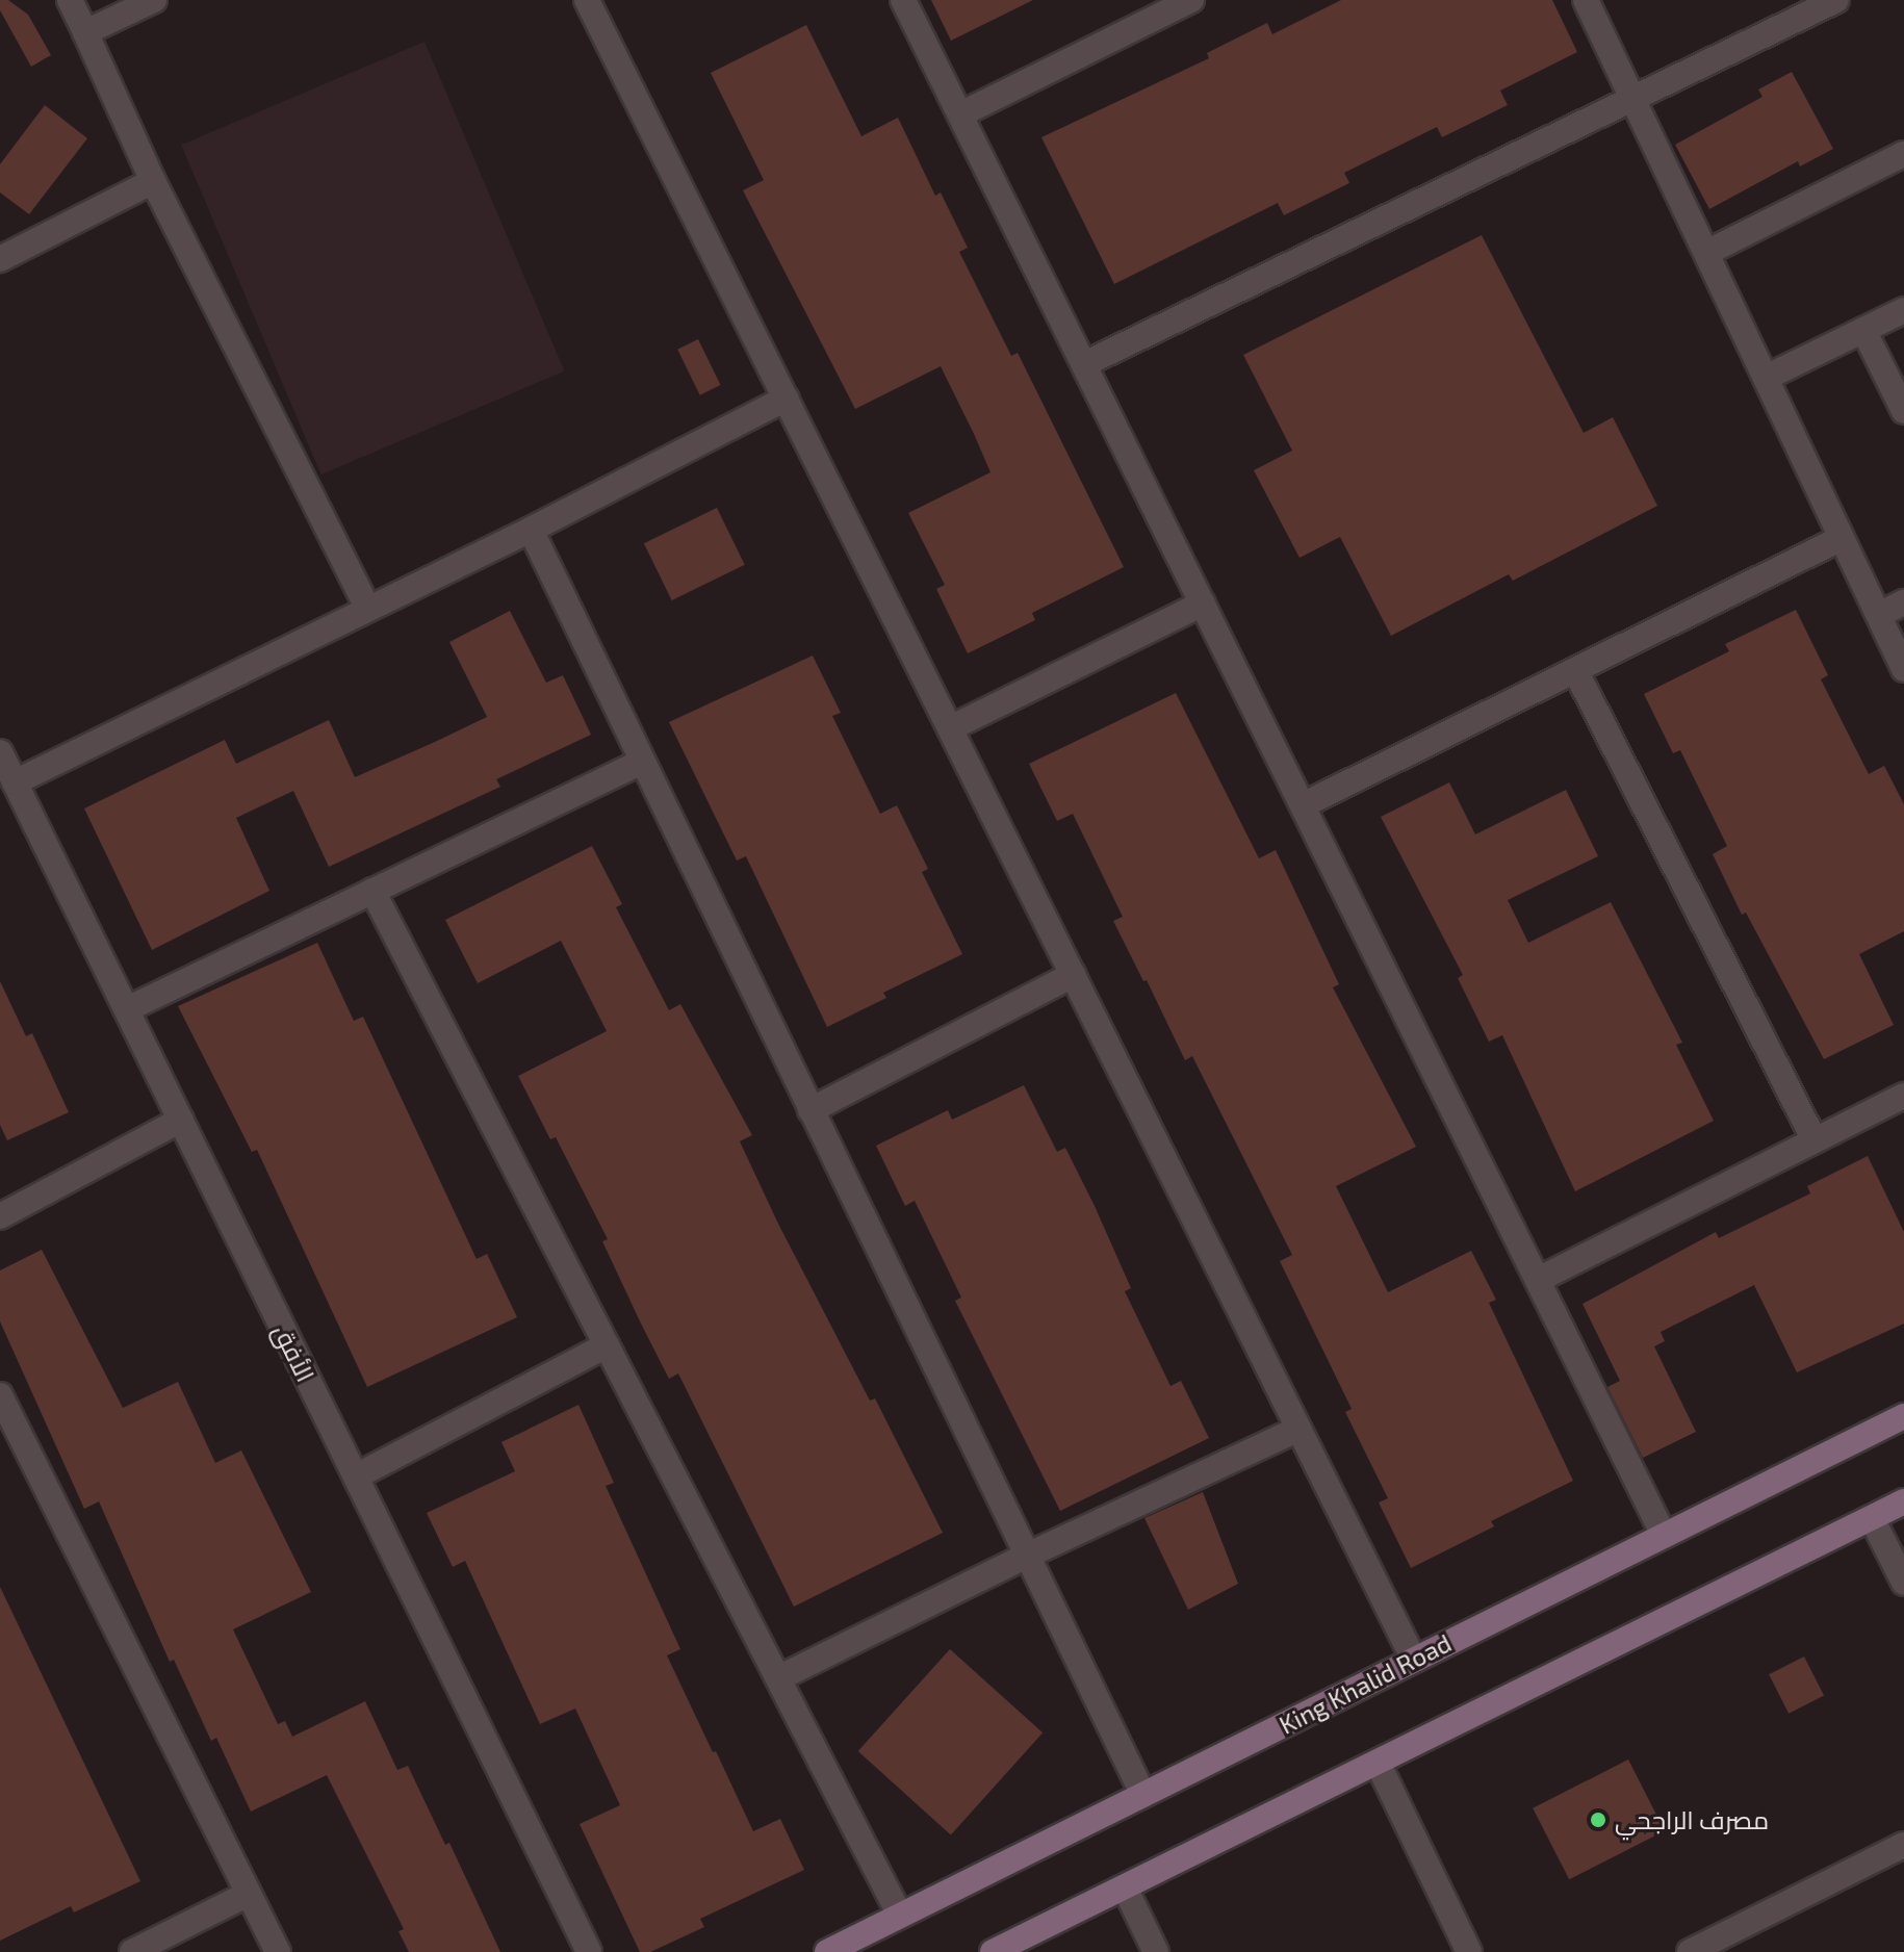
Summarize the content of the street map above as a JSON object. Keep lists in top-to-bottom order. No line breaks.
{"streets":{"main road":["King Khalid Road"],"street":["الأفق"]},"places":["مصرف الراجحي"]}
